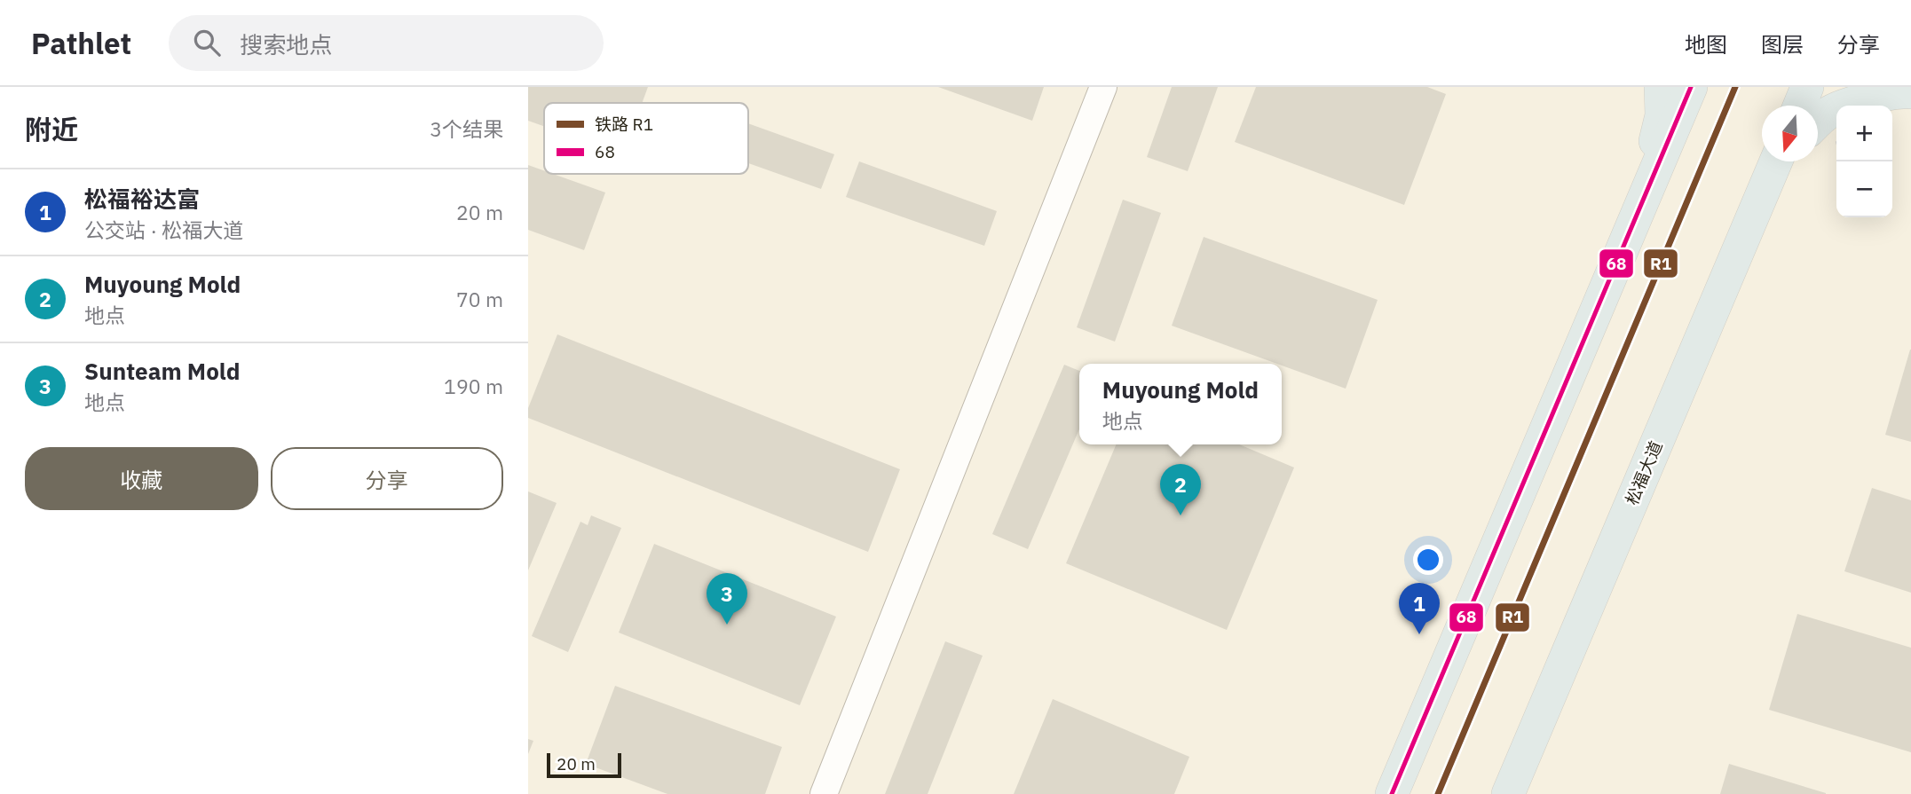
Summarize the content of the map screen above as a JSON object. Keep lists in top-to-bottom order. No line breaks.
{"streets":{"main road":["松福大道"]},"lines":["rail line R1","transit line 68"],"legend":["铁路 R1","68"],"scale_bar":"20 m","north":"bottom","page":{"header":"Pathlet","search":"搜索地点","nav":["地图","图层","分享"],"heading":["附近","3个结果"],"map_buttons":["+","−"],"list":[{"mark":"1","name":"松福裕达富","note":"公交站 · 松福大道","value":"20 m"},{"mark":"2","name":"Muyoung Mold","note":"地点","value":"70 m"},{"mark":"3","name":"Sunteam Mold","note":"地点","value":"190 m"}],"popup":["Muyoung Mold","地点"],"buttons":["收藏","分享"],"pins":["2","3","1"],"scale":"20 m"}}
